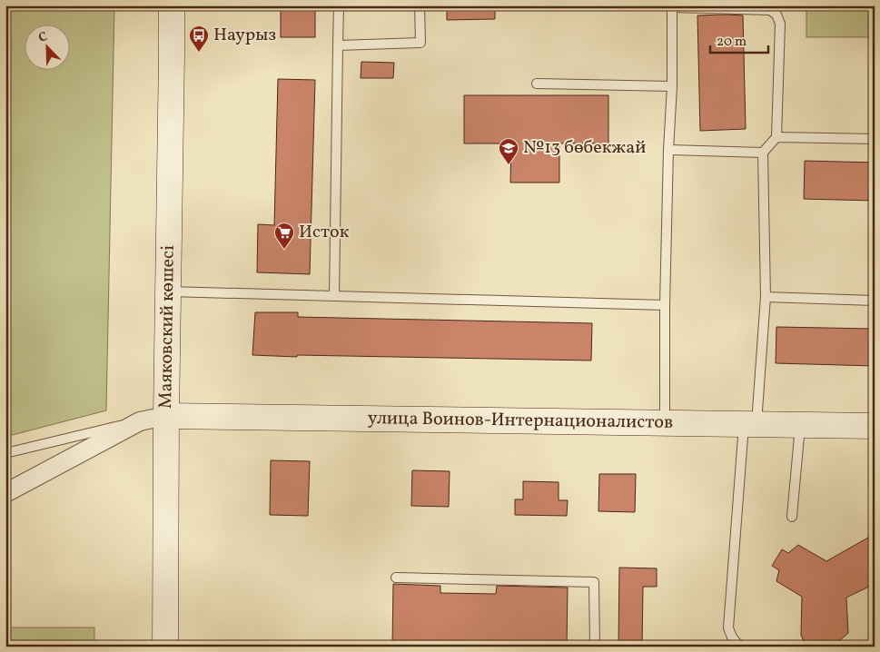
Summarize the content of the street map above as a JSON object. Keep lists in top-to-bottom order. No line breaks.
{"streets":{"main road":["Маяковский көшесі","улица Воинов-Интернационалистов"]},"crossings":[["Маяковский көшесі","улица Воинов-Интернационалистов"]],"places":{"bus stop":["Наурыз"],"school or university":["№13 бөбекжай"],"supermarket":["Исток"]},"scale_bar":"20 m","north":"top left"}
